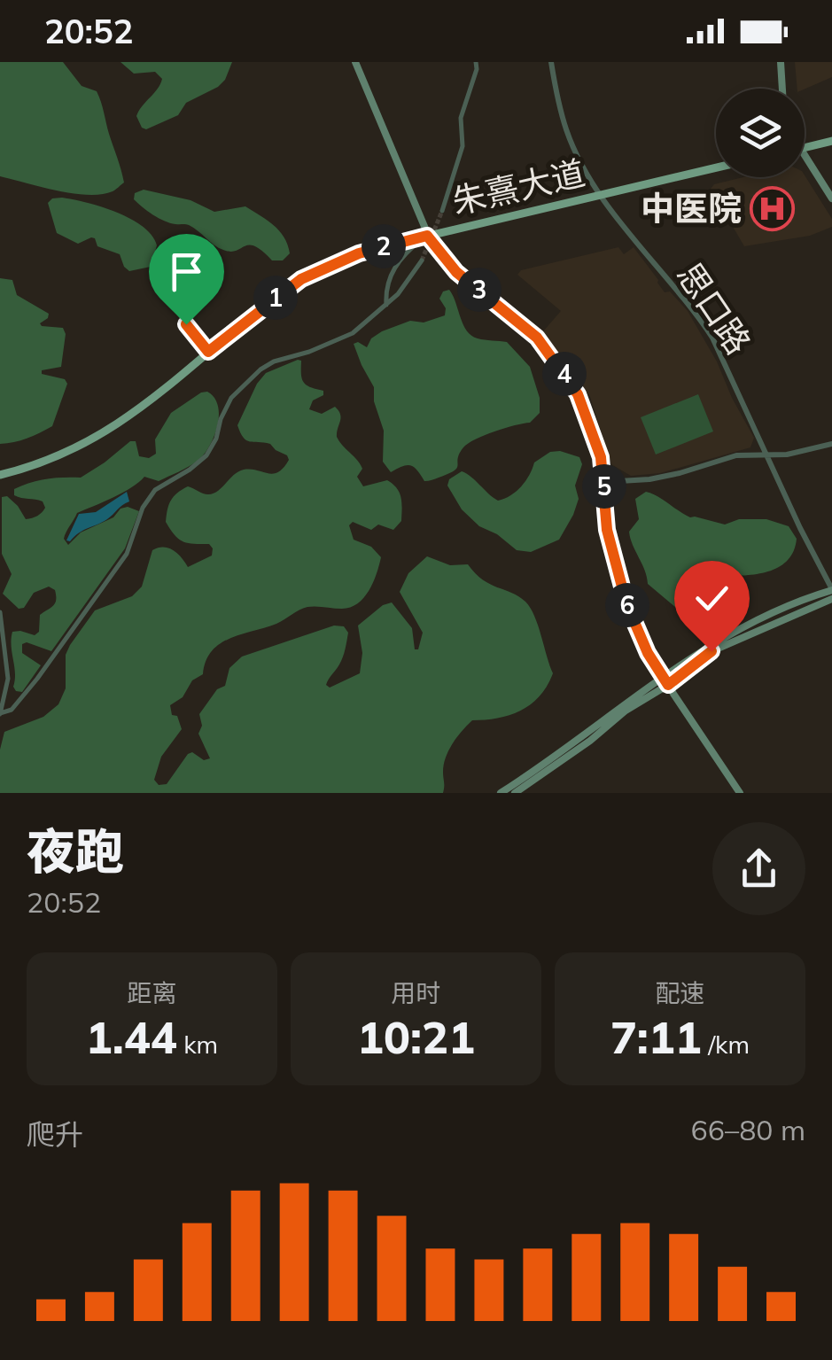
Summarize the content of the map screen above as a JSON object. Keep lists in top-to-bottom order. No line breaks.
{"streets":{"main road":["朱熹大道"],"street":["思口路"]},"crossings":[["朱熹大道","思口路"]],"places":{"hospital":["中医院"]},"page":{"status":"20:52","pins":["2","3","1","4","5","6"],"heading":["夜跑","20:52"],"stats":[["距离","1.44 km"],["用时","10:21"],["配速","7:11 /km"]],"chart":["爬升","66–80 m"]}}
